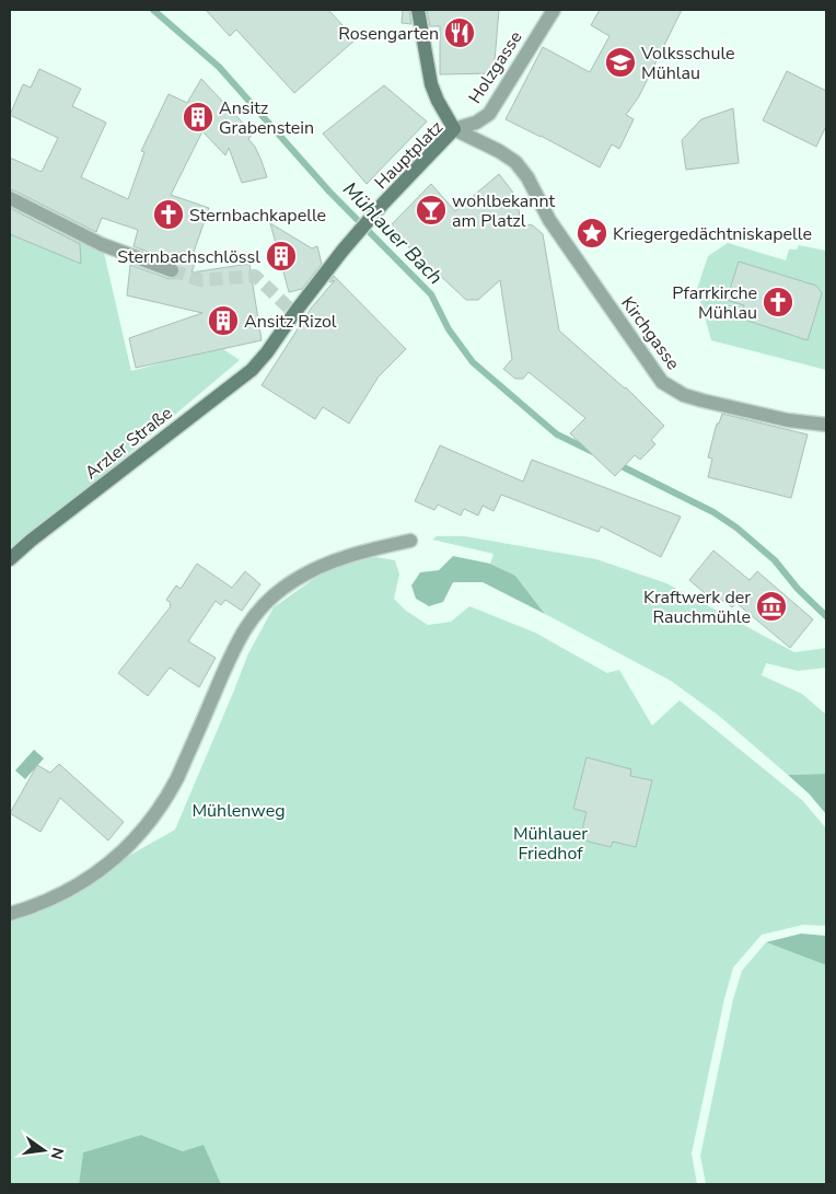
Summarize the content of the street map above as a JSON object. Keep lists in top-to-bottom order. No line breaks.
{"streets":{"main road":["Hauptplatz","Arzler Straße"],"street":["Holzgasse","Kirchgasse"]},"crossings":[["Holzgasse","Hauptplatz"],["Hauptplatz","Kirchgasse"],["Hauptplatz","Arzler Straße"]],"water":["Mühlauer Bach"],"parks":["Mühlenweg","Mühlauer Friedhof"],"places":{"restaurant":["Rosengarten"],"school or university":["Volksschule Mühlau"],"building":["Ansitz Grabenstein","Sternbachschlössl","Ansitz Rizol"],"bar":["wohlbekannt am Platzl"],"church":["Sternbachkapelle","Pfarrkirche Mühlau"],"place":["Kriegergedächtniskapelle"],"museum":["Kraftwerk der Rauchmühle"]},"north":"right"}
